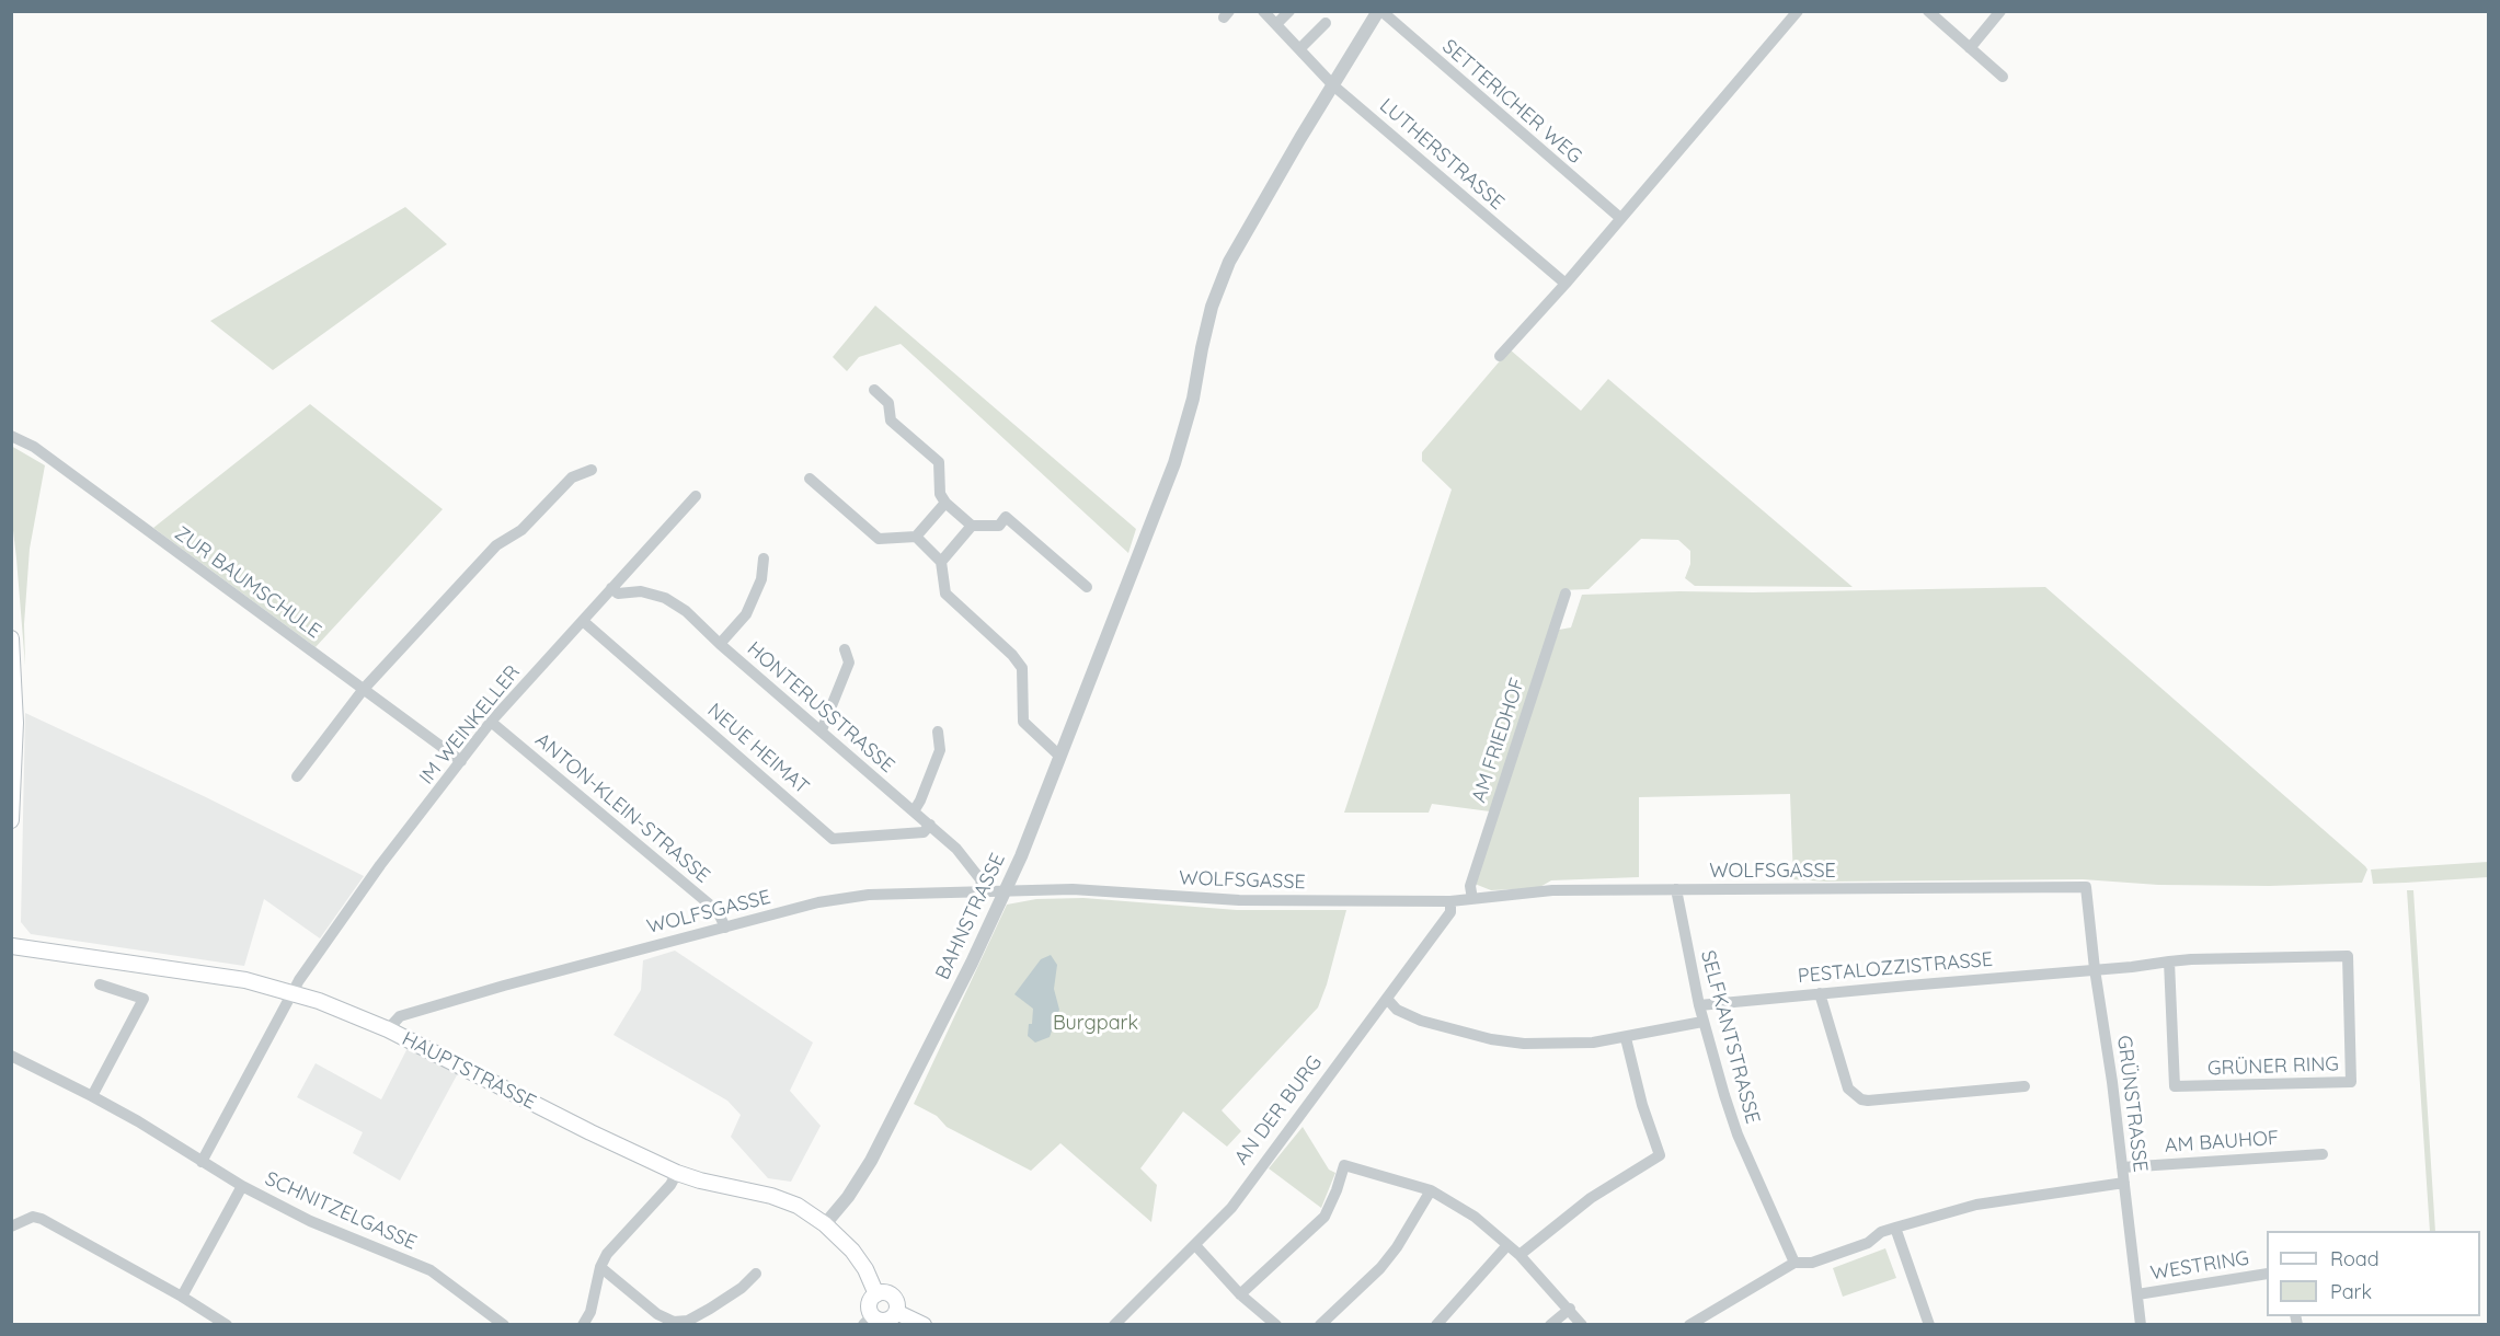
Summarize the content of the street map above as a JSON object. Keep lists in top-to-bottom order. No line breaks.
{"streets":{"main road":["HAUPTSTRASSE"],"street":["SETTERICHER WEG","LUTHERSTRASSE","ZUR BAUMSCHULE","HONTERUSSTRASSE","IM WEINKELLER","AM FRIEDHOF","NEUE HEIMAT","ANTON-KLEIN-STRASSE","WOLFSGASSE","BAHNSTRASSE","PESTALOZZISTRASSE","SELFKANTSTRASSE","GRÜNER RING","GRÜNSTRASSE","AN DER BURG","AM BAUHOF","SCHNITZELGASSE","WESTRING"]},"crossings":[["SETTERICHER WEG","BAHNSTRASSE"],["LUTHERSTRASSE","BAHNSTRASSE"],["ZUR BAUMSCHULE","IM WEINKELLER"],["HONTERUSSTRASSE","IM WEINKELLER"],["HONTERUSSTRASSE","NEUE HEIMAT"],["HONTERUSSTRASSE","WOLFSGASSE"],["IM WEINKELLER","NEUE HEIMAT"],["IM WEINKELLER","ANTON-KLEIN-STRASSE"],["IM WEINKELLER","HAUPTSTRASSE"],["IM WEINKELLER","SCHNITZELGASSE"],["AM FRIEDHOF","WOLFSGASSE"],["ANTON-KLEIN-STRASSE","WOLFSGASSE"],["WOLFSGASSE","BAHNSTRASSE"],["WOLFSGASSE","SELFKANTSTRASSE"],["WOLFSGASSE","HAUPTSTRASSE"],["WOLFSGASSE","GRÜNSTRASSE"],["WOLFSGASSE","AN DER BURG"],["BAHNSTRASSE","HAUPTSTRASSE"],["PESTALOZZISTRASSE","SELFKANTSTRASSE"],["PESTALOZZISTRASSE","GRÜNER RING"],["PESTALOZZISTRASSE","GRÜNSTRASSE"],["GRÜNER RING","GRÜNSTRASSE"],["GRÜNSTRASSE","AM BAUHOF"],["GRÜNSTRASSE","WESTRING"]],"parks":["Burgpark"],"legend":["Road","Park"]}
